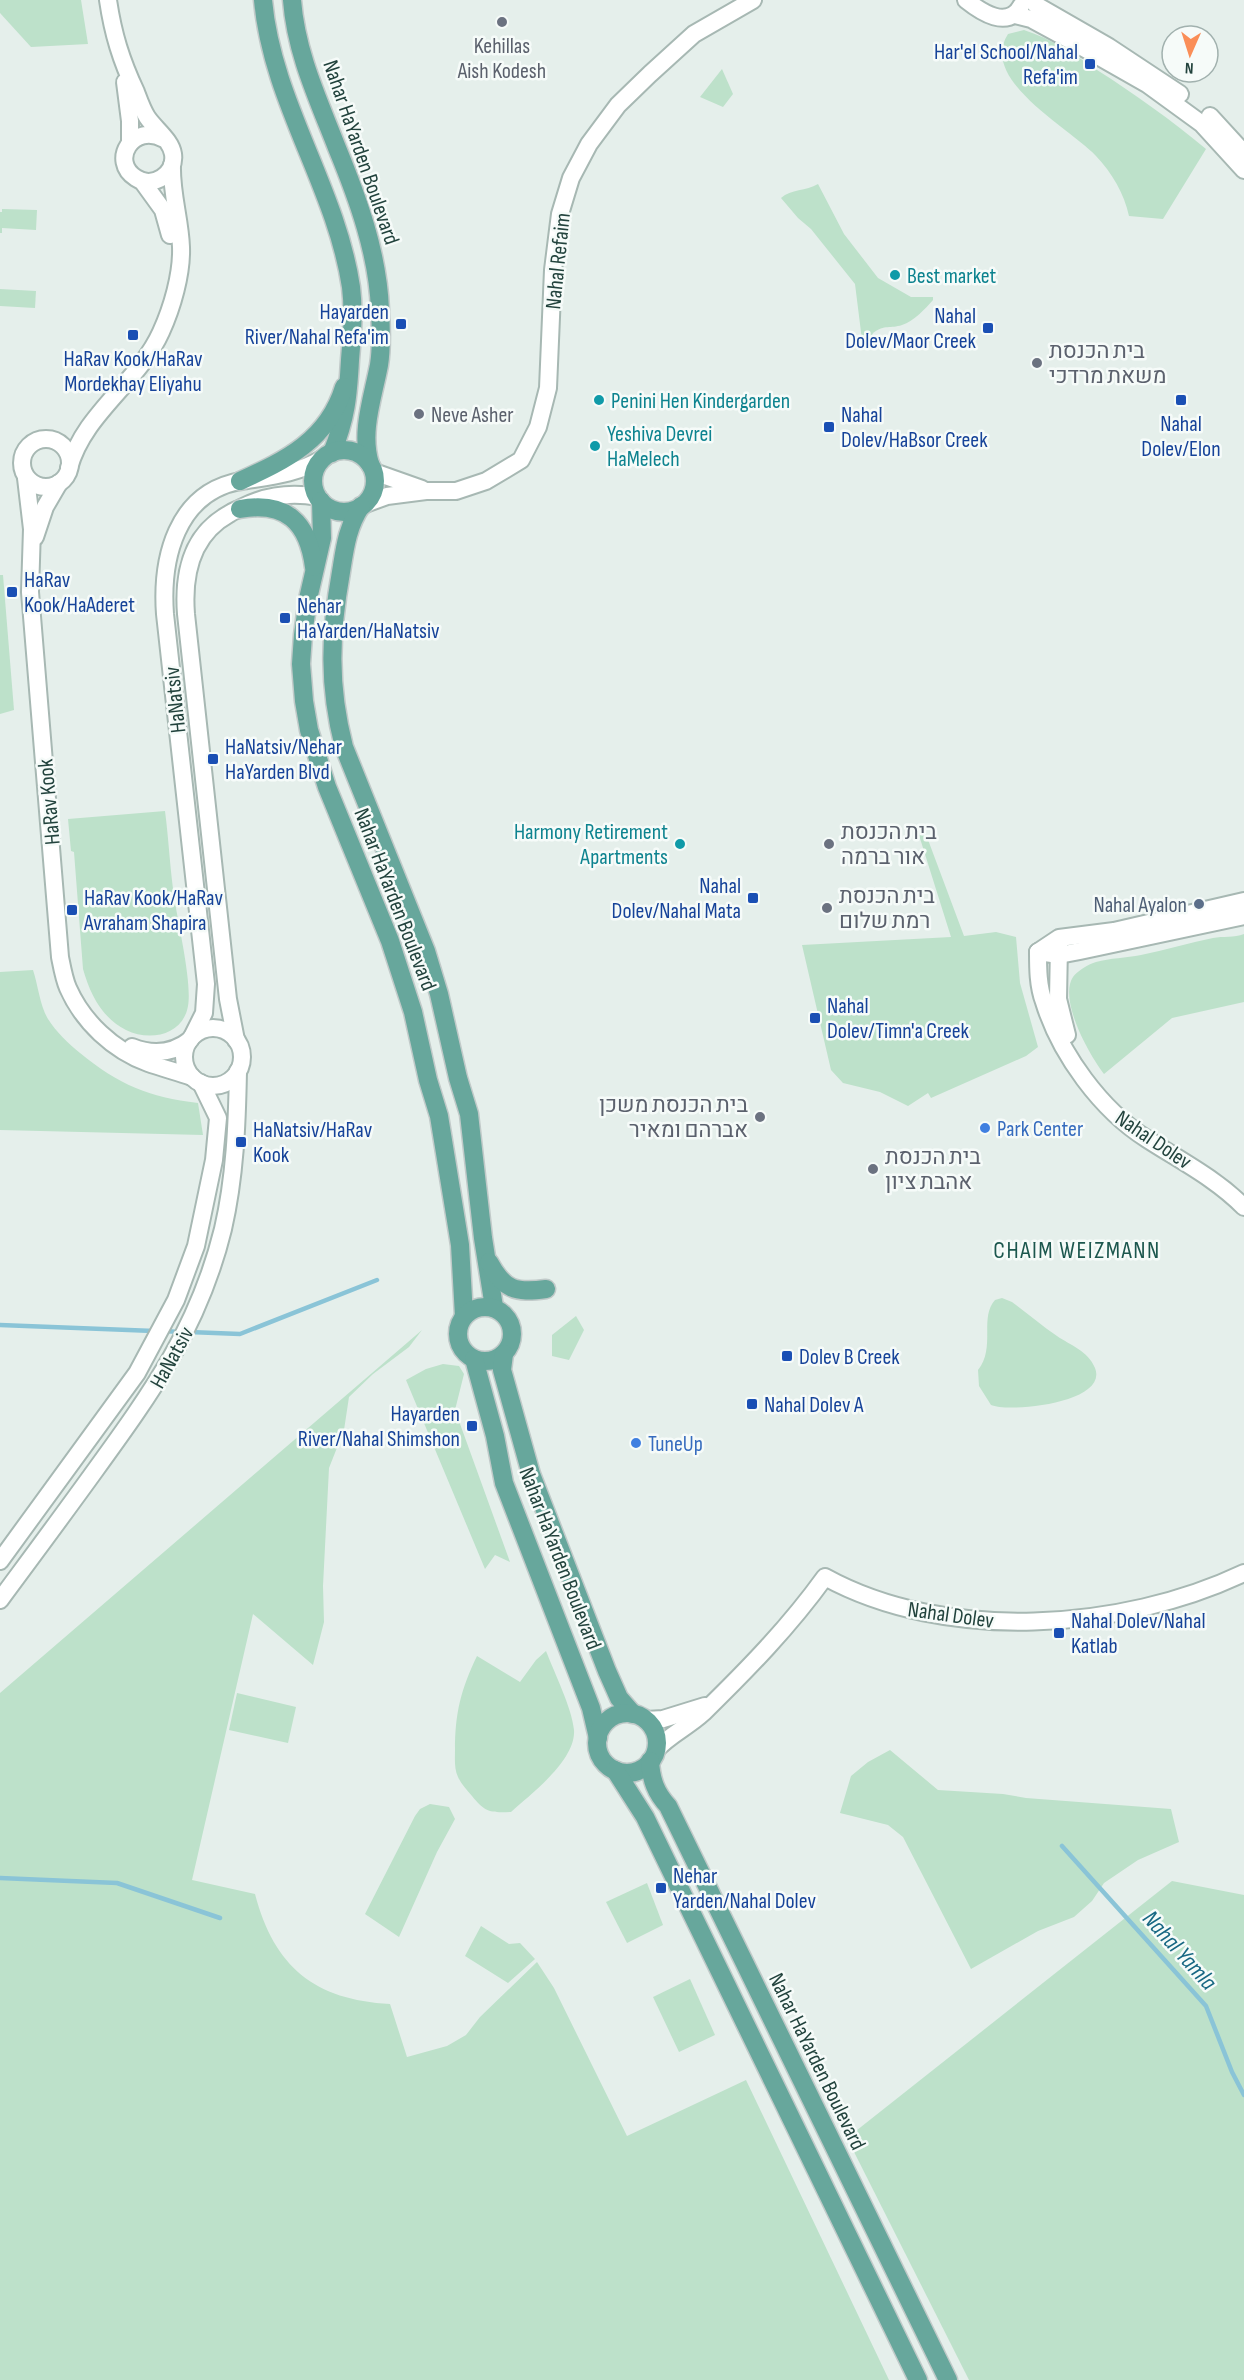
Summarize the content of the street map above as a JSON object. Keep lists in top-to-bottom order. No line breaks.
{"streets":{"main road":["Nahar HaYarden Boulevard"],"street":["Nahal Refaim","HaNatsiv","HaRav Kook","Nahal Dolev"]},"crossings":[["Nahar HaYarden Boulevard","Nahal Refaim"],["Nahar HaYarden Boulevard","HaNatsiv"],["Nahar HaYarden Boulevard","Nahal Dolev"],["Nahal Refaim","HaNatsiv"],["HaNatsiv","HaRav Kook"]],"districts":["CHAIM WEIZMANN"],"water":["Nahal Yamla"],"places":{"other":["Kehillas Aish Kodesh","Best market","בית הכנסת משאת מרדכי","Penini Hen Kindergarden","Neve Asher","Yeshiva Devrei HaMelech","Harmony Retirement Apartments","בית הכנסת אור ברמה","Nahal Ayalon","בית הכנסת רמת שלום","בית הכנסת משכן אברהם ומאיר","Park Center","בית הכנסת אהבת ציון","TuneUp"],"transit":["Har'el School/Nahal Refa'im","Hayarden River/Nahal Refa'im","Nahal Dolev/Maor Creek","HaRav Kook/HaRav Mordekhay Eliyahu","Nahal Dolev/Elon","Nahal Dolev/HaBsor Creek","HaRav Kook/HaAderet","Nehar HaYarden/HaNatsiv","HaNatsiv/Nehar HaYarden Blvd","Nahal Dolev/Nahal Mata","HaRav Kook/HaRav Avraham Shapira","Nahal Dolev/Timn'a Creek","HaNatsiv/HaRav Kook","Dolev B Creek","Nahal Dolev A","Hayarden River/Nahal Shimshon","Nahal Dolev/Nahal Katlab","Nehar Yarden/Nahal Dolev"]},"north":"bottom"}
